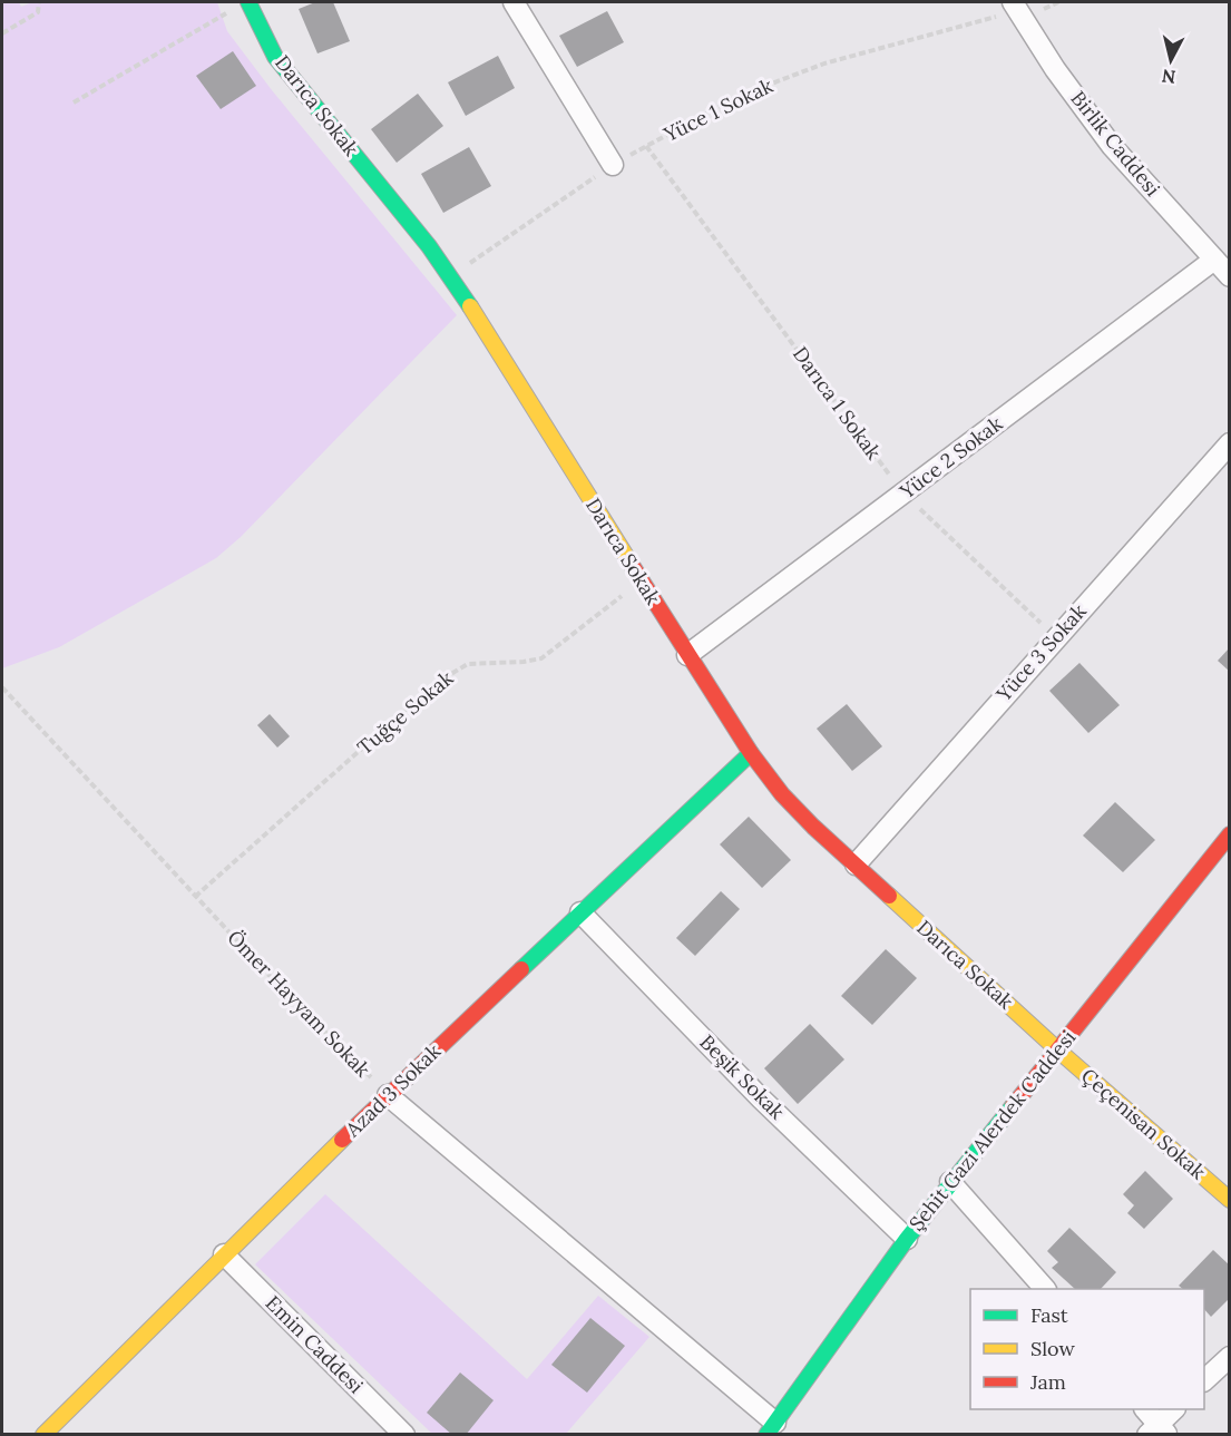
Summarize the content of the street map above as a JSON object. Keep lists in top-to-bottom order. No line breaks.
{"streets":{"street":["Darıca Sokak","Birlik Caddesi","Yüce 2 Sokak","Yüce 3 Sokak","Beşik Sokak","Azad 3 Sokak","Çeçenisan Sokak","Şehit Gazi Alerdek Caddesi","Emin Caddesi"],"path":["Yüce 1 Sokak","Darıca 1 Sokak","Tuğçe Sokak","Ömer Hayyam Sokak"]},"crossings":[["Darıca Sokak","Yüce 1 Sokak"],["Darıca Sokak","Yüce 2 Sokak"],["Darıca Sokak","Yüce 3 Sokak"],["Darıca Sokak","Tuğçe Sokak"],["Darıca Sokak","Azad 3 Sokak"],["Darıca Sokak","Çeçenisan Sokak"],["Darıca Sokak","Şehit Gazi Alerdek Caddesi"],["Yüce 1 Sokak","Birlik Caddesi"],["Yüce 1 Sokak","Darıca 1 Sokak"],["Birlik Caddesi","Yüce 2 Sokak"],["Darıca 1 Sokak","Yüce 2 Sokak"],["Darıca 1 Sokak","Yüce 3 Sokak"],["Tuğçe Sokak","Ömer Hayyam Sokak"],["Ömer Hayyam Sokak","Azad 3 Sokak"],["Beşik Sokak","Azad 3 Sokak"],["Beşik Sokak","Şehit Gazi Alerdek Caddesi"],["Azad 3 Sokak","Emin Caddesi"],["Çeçenisan Sokak","Şehit Gazi Alerdek Caddesi"]],"legend":["Fast","Slow","Jam"],"north":"bottom"}
